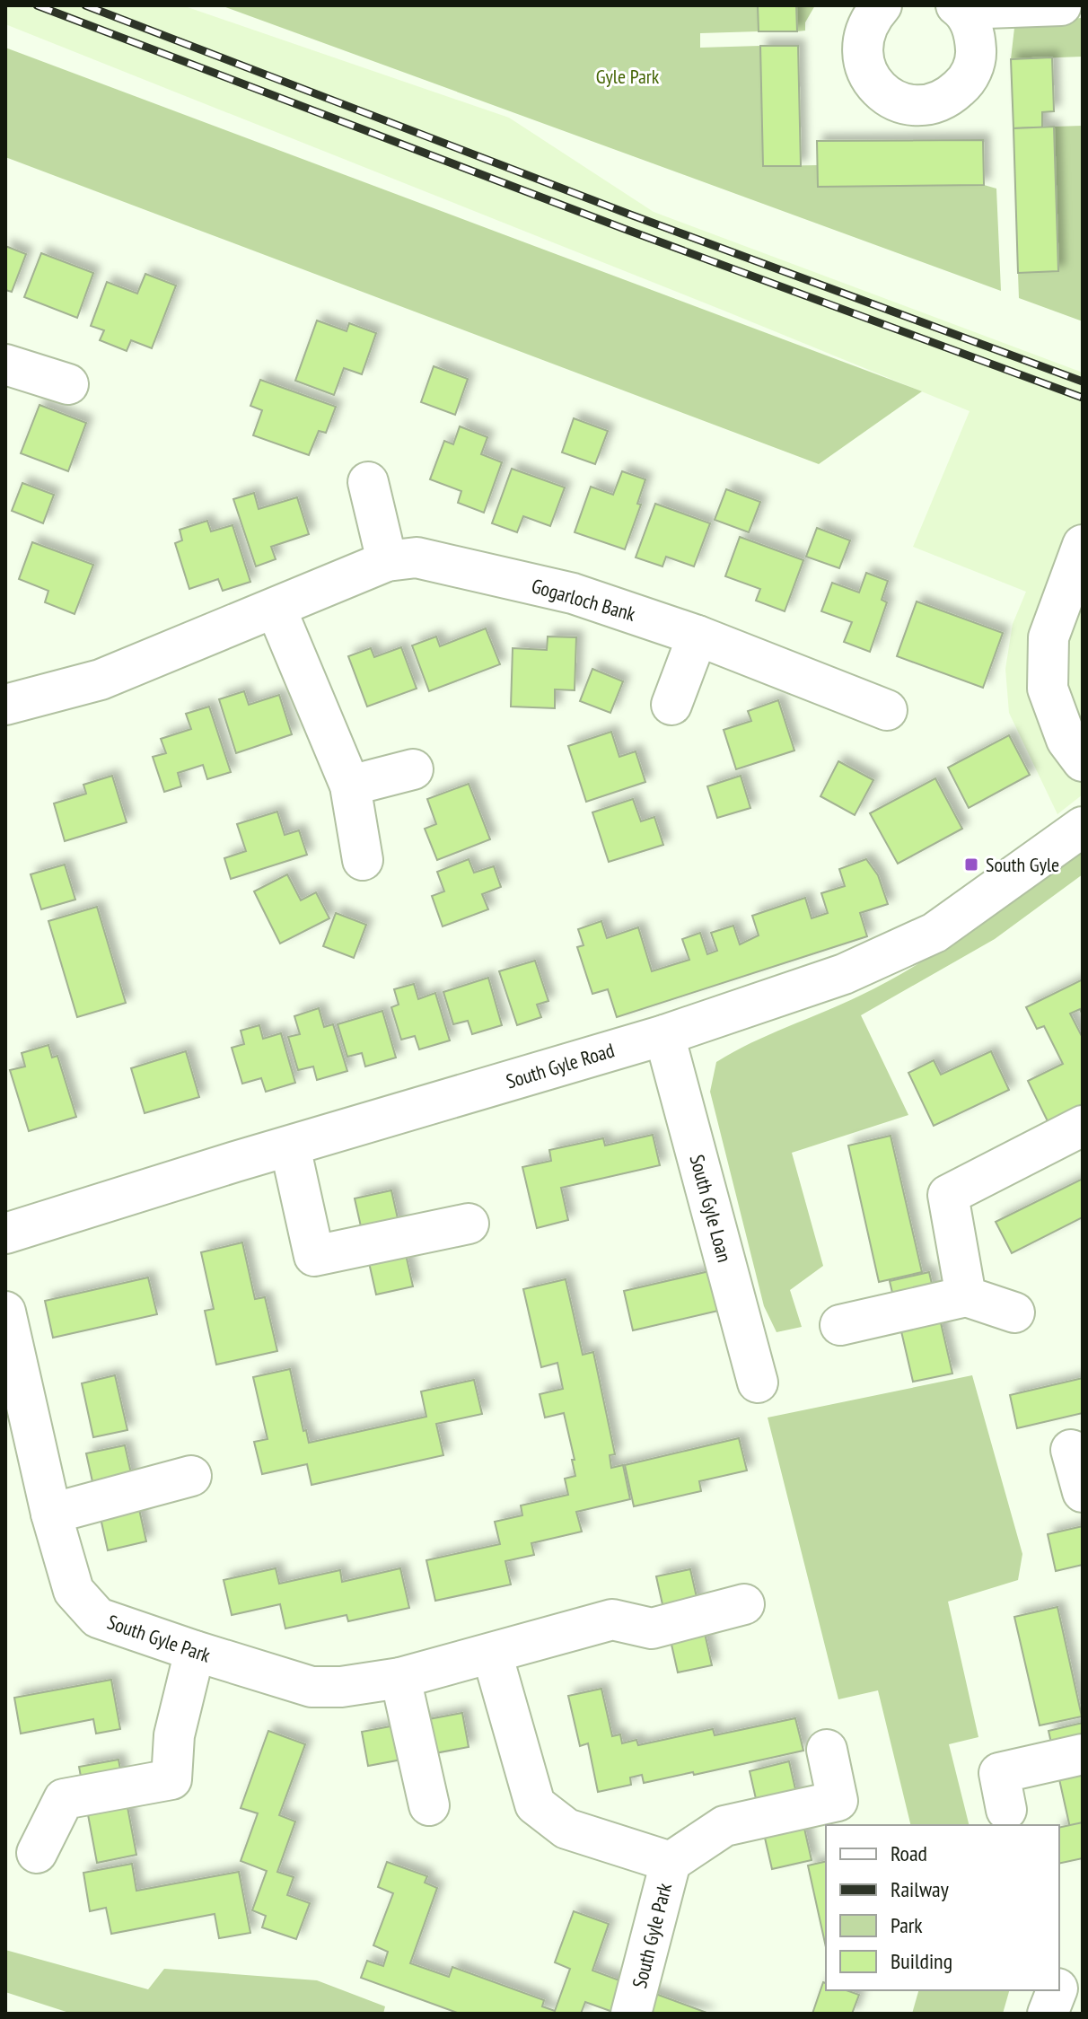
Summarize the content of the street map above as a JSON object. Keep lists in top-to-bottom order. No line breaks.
{"streets":{"street":["Gogarloch Bank","South Gyle Road","South Gyle Loan","South Gyle Park"]},"crossings":[["South Gyle Road","South Gyle Loan"]],"parks":["Gyle Park"],"places":{"transit":["South Gyle"]},"legend":["Road","Railway","Park","Building"]}
